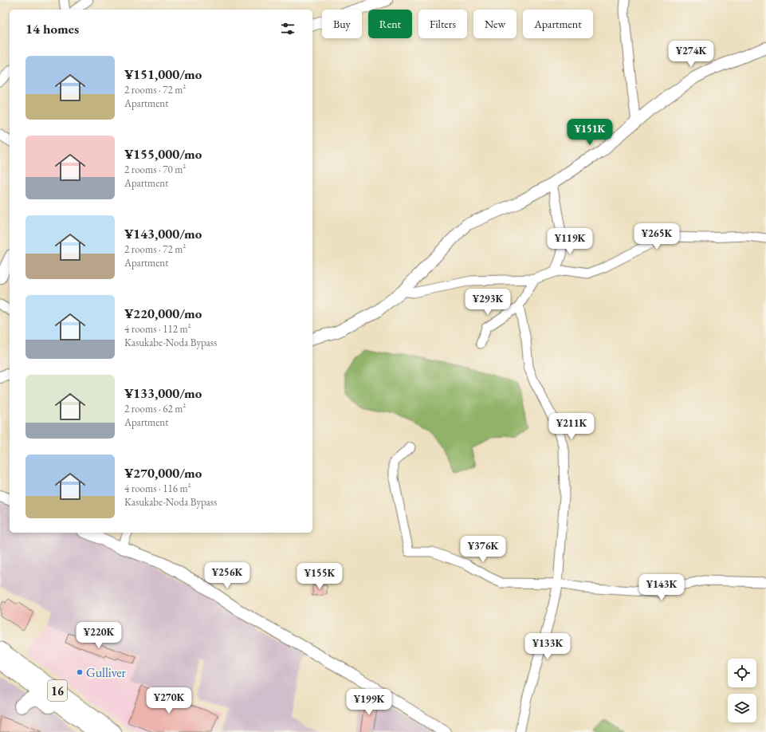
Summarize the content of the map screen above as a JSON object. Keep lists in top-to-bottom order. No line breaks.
{"streets":{"highway":["16"]},"places":["Gulliver"],"page":{"chip":["Buy","Rent","Filters","New","Apartment"],"heading":"14 homes","price":["¥274K","¥151K","¥265K","¥119K","¥293K","¥211K","¥376K","¥256K","¥155K","¥143K","¥220K","¥133K","¥270K","¥199K"],"list":[{"name":"¥151,000/mo","note":"2 rooms · 72 m² · Apartment"},{"name":"¥155,000/mo","note":"2 rooms · 70 m² · Apartment"},{"name":"¥143,000/mo","note":"2 rooms · 72 m² · Apartment"},{"name":"¥220,000/mo","note":"4 rooms · 112 m² · Kasukabe-Noda Bypass"},{"name":"¥133,000/mo","note":"2 rooms · 62 m² · Apartment"},{"name":"¥270,000/mo","note":"4 rooms · 116 m² · Kasukabe-Noda Bypass"}]}}
